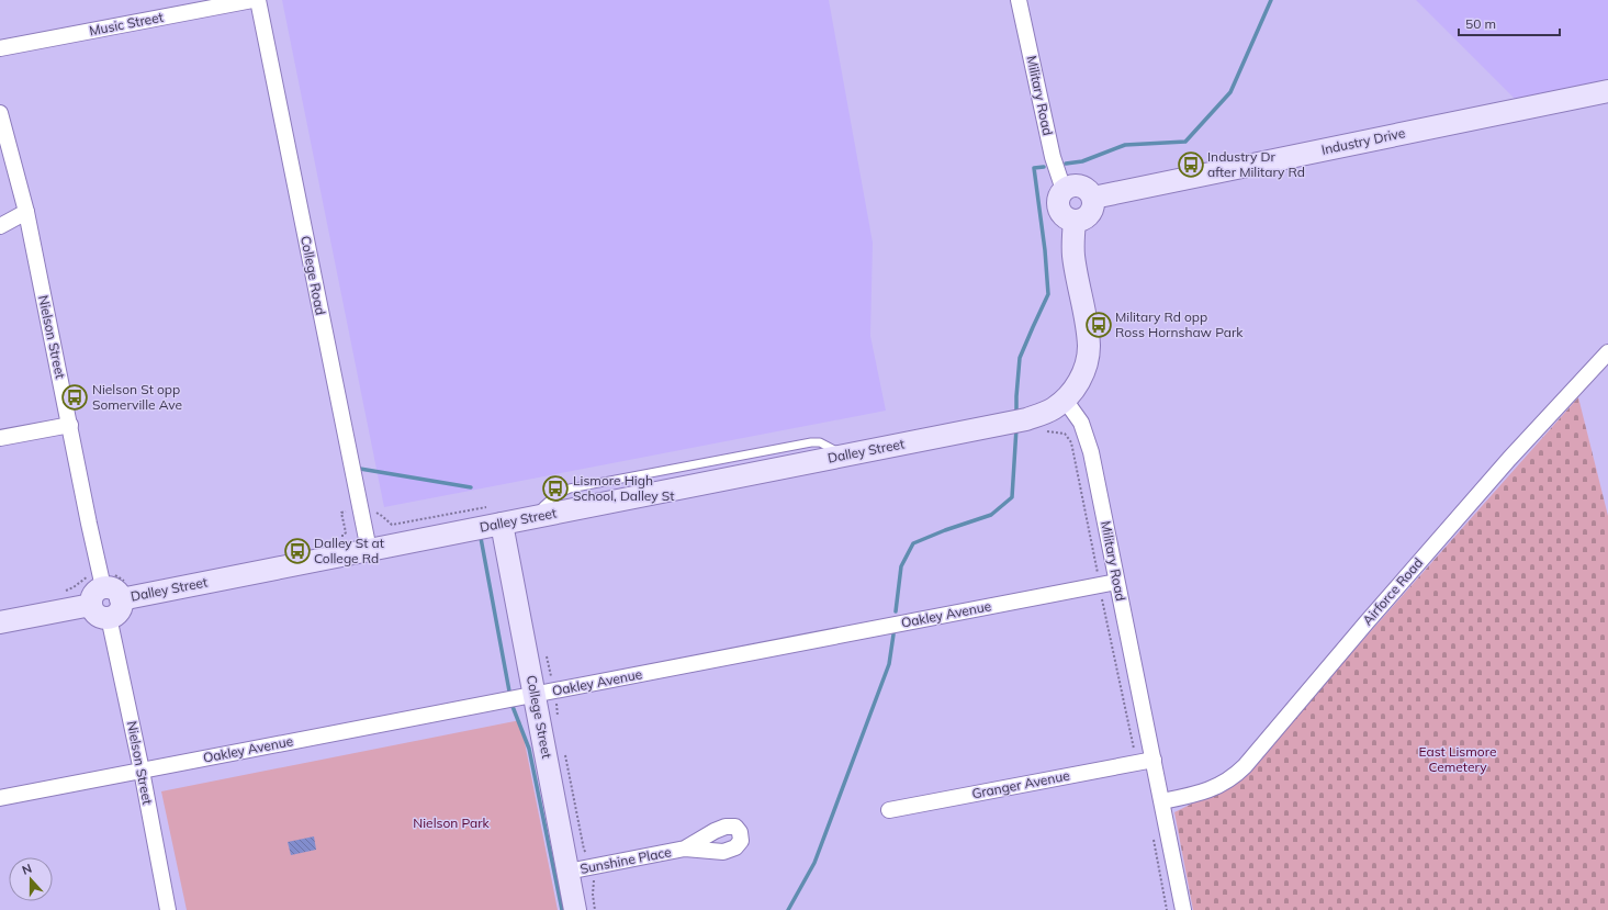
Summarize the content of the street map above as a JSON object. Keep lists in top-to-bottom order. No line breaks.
{"streets":{"street":["Music Street","Military Road","Industry Drive","College Road","Nielson Street","Dalley Street","Airforce Road","Oakley Avenue","College Street","Granger Avenue","Sunshine Place"]},"crossings":[["Military Road","Industry Drive"],["Military Road","Dalley Street"],["Military Road","Airforce Road"],["Military Road","Oakley Avenue"],["Military Road","Granger Avenue"],["College Road","Dalley Street"],["Nielson Street","Dalley Street"],["Nielson Street","Oakley Avenue"],["Dalley Street","College Street"],["Oakley Avenue","College Street"],["College Street","Sunshine Place"]],"parks":["East Lismore Cemetery","Nielson Park"],"places":{"bus stop":["Industry Dr after Military Rd","Military Rd opp Ross Hornshaw Park","Nielson St opp Somerville Ave","Lismore High School, Dalley St","Dalley St at College Rd"]},"scale_bar":"50 m","north":"top"}
